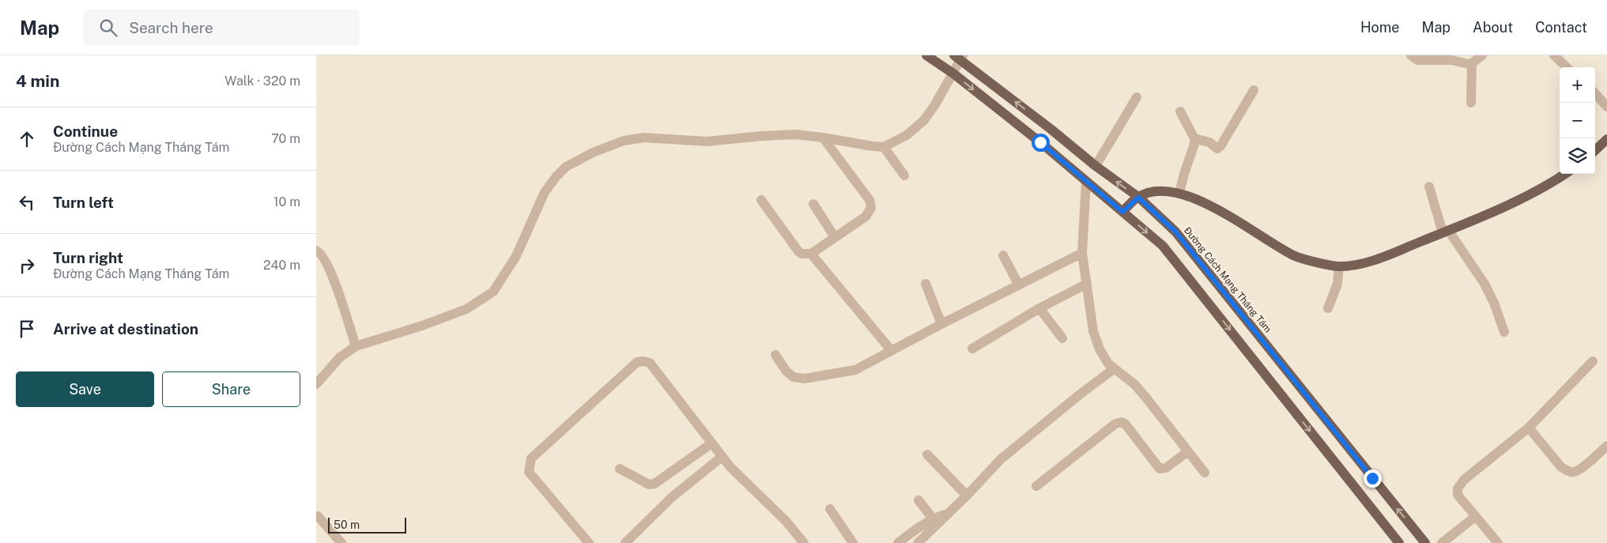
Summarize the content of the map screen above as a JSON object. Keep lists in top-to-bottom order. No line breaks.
{"streets":{"main road":["Đường Cách Mạng Tháng Tám"]},"scale_bar":"50 m","page":{"header":"Map","search":"Search here","nav":["Home","Map","About","Contact"],"heading":["4 min","Walk · 320 m"],"map_buttons":["+","−"],"list":[["Continue","Đường Cách Mạng Tháng Tám","70 m"],["Turn left","10 m"],["Turn right","Đường Cách Mạng Tháng Tám","240 m"],"Arrive at destination"],"buttons":["Save","Share"],"scale":"50 m"}}
